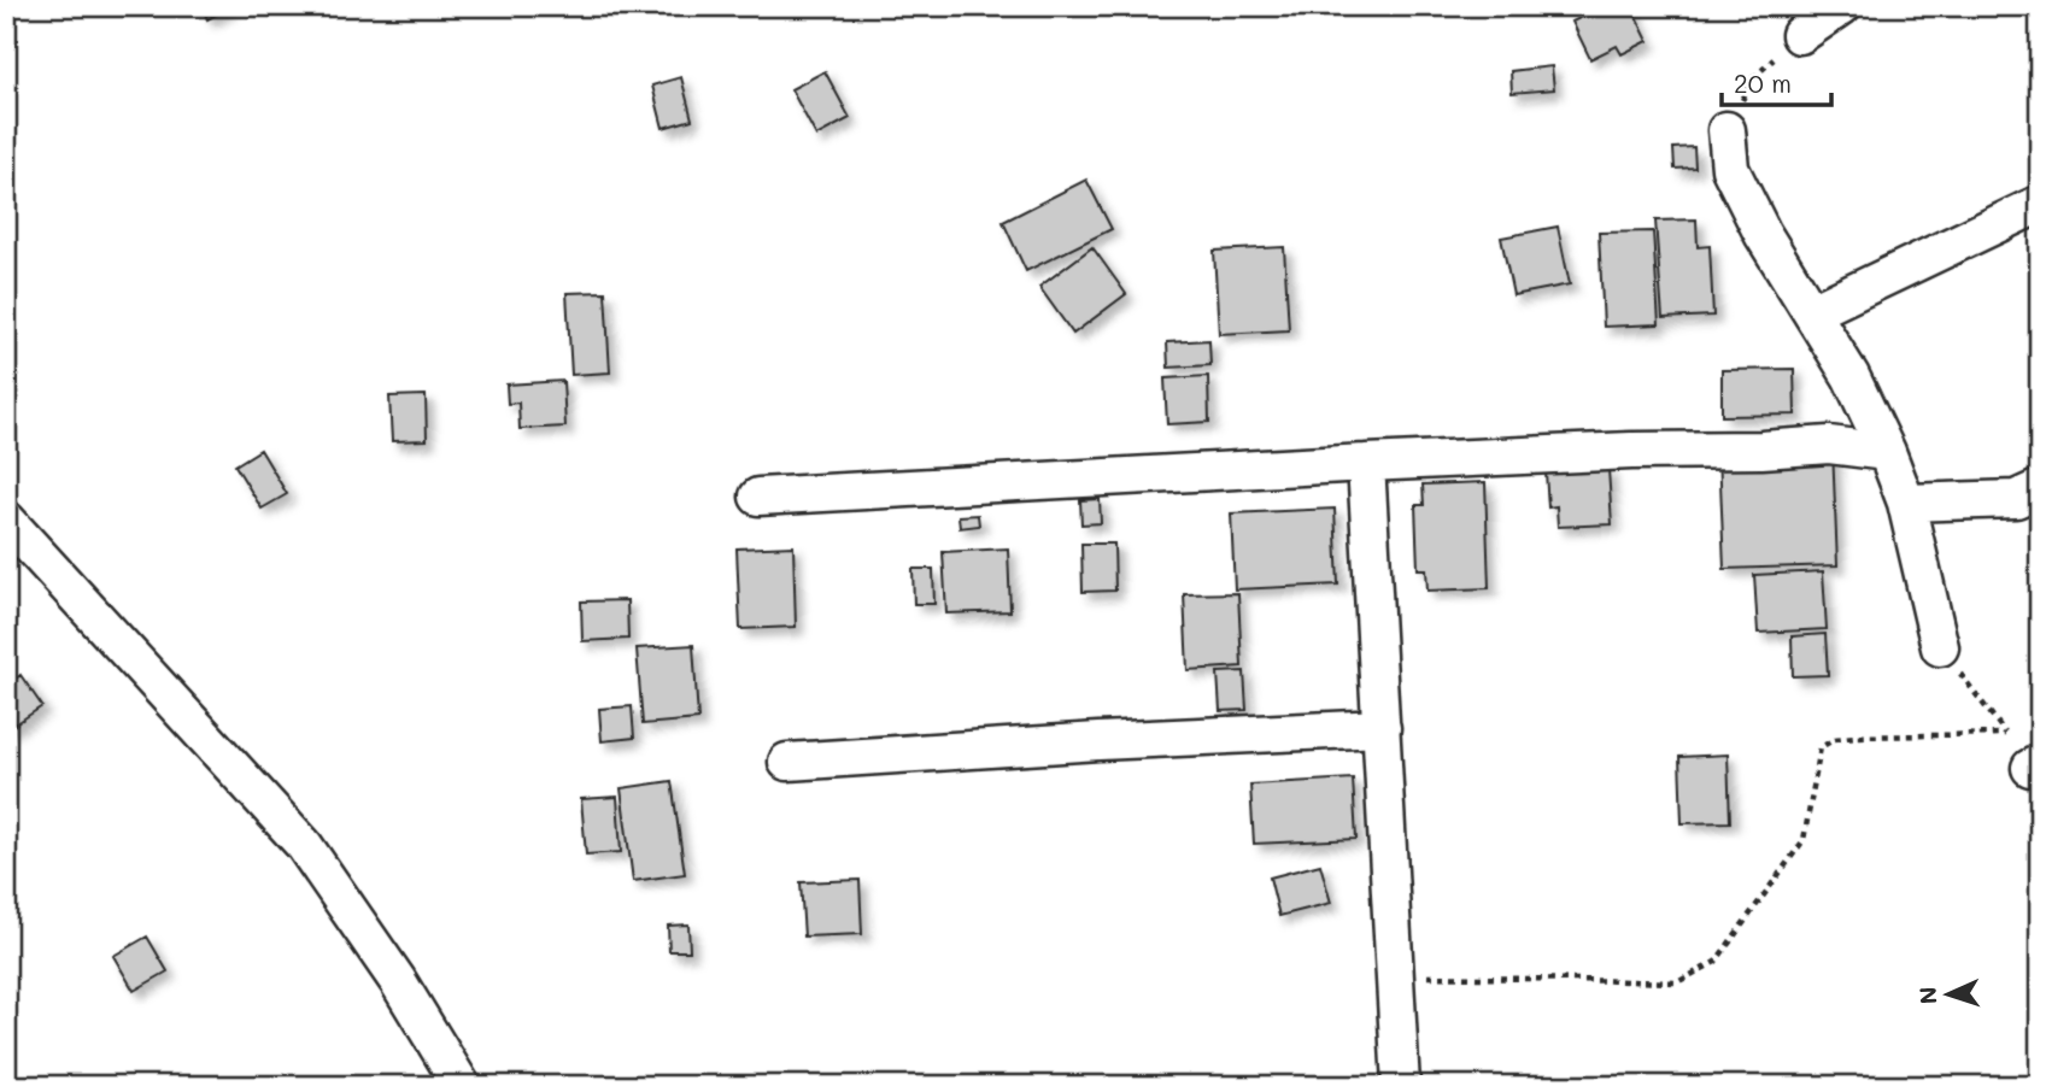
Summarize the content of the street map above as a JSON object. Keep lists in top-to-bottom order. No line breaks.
{"scale_bar":"20 m","north":"left"}
